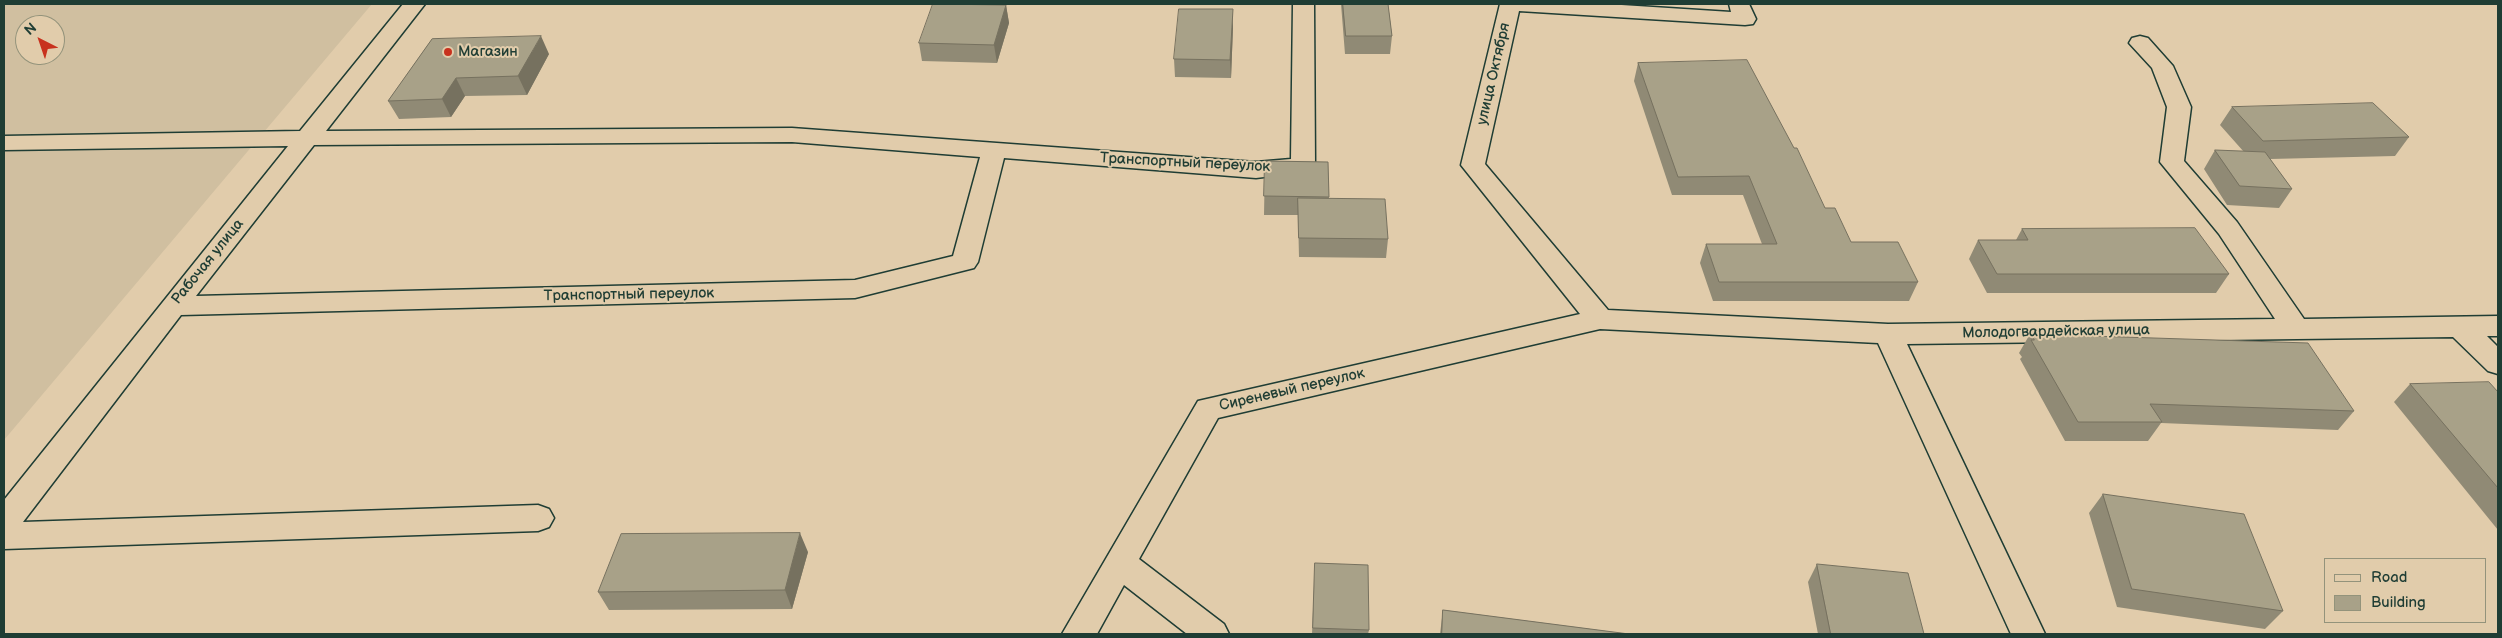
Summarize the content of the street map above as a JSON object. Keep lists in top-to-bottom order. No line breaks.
{"streets":{"street":["улица Октября","Транспортный переулок","Рабочая улица","Молодогвардейская улица","Сиреневый переулок"]},"crossings":[["улица Октября","Молодогвардейская улица"],["улица Октября","Сиреневый переулок"],["Транспортный переулок","Рабочая улица"],["Молодогвардейская улица","Сиреневый переулок"]],"places":["Магазин"],"legend":["Road","Building"],"north":"top left"}
